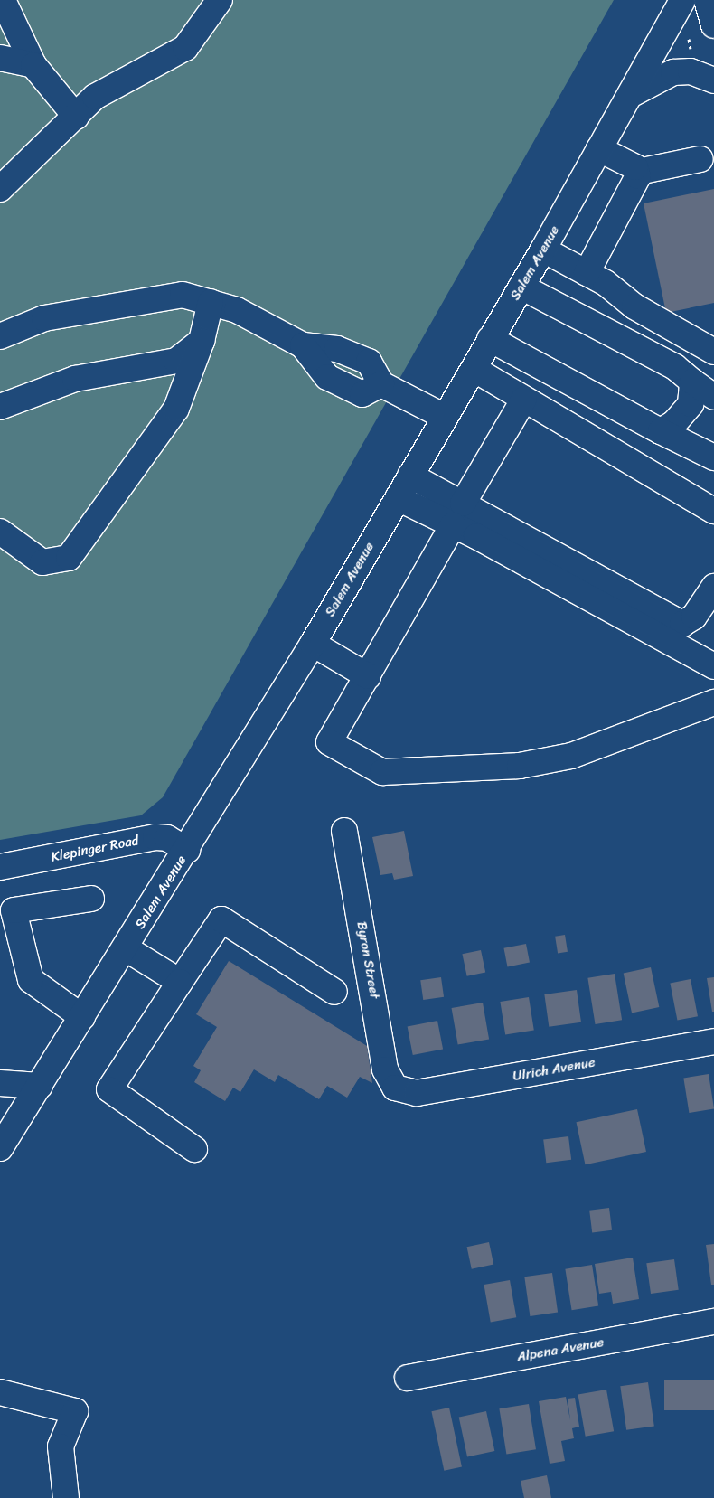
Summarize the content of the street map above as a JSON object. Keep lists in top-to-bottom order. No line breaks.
{"streets":{"main road":["Salem Avenue","Klepinger Road","Byron Street","Ulrich Avenue","Alpena Avenue"]},"crossings":[["Salem Avenue","Klepinger Road"],["Byron Street","Ulrich Avenue"]]}
